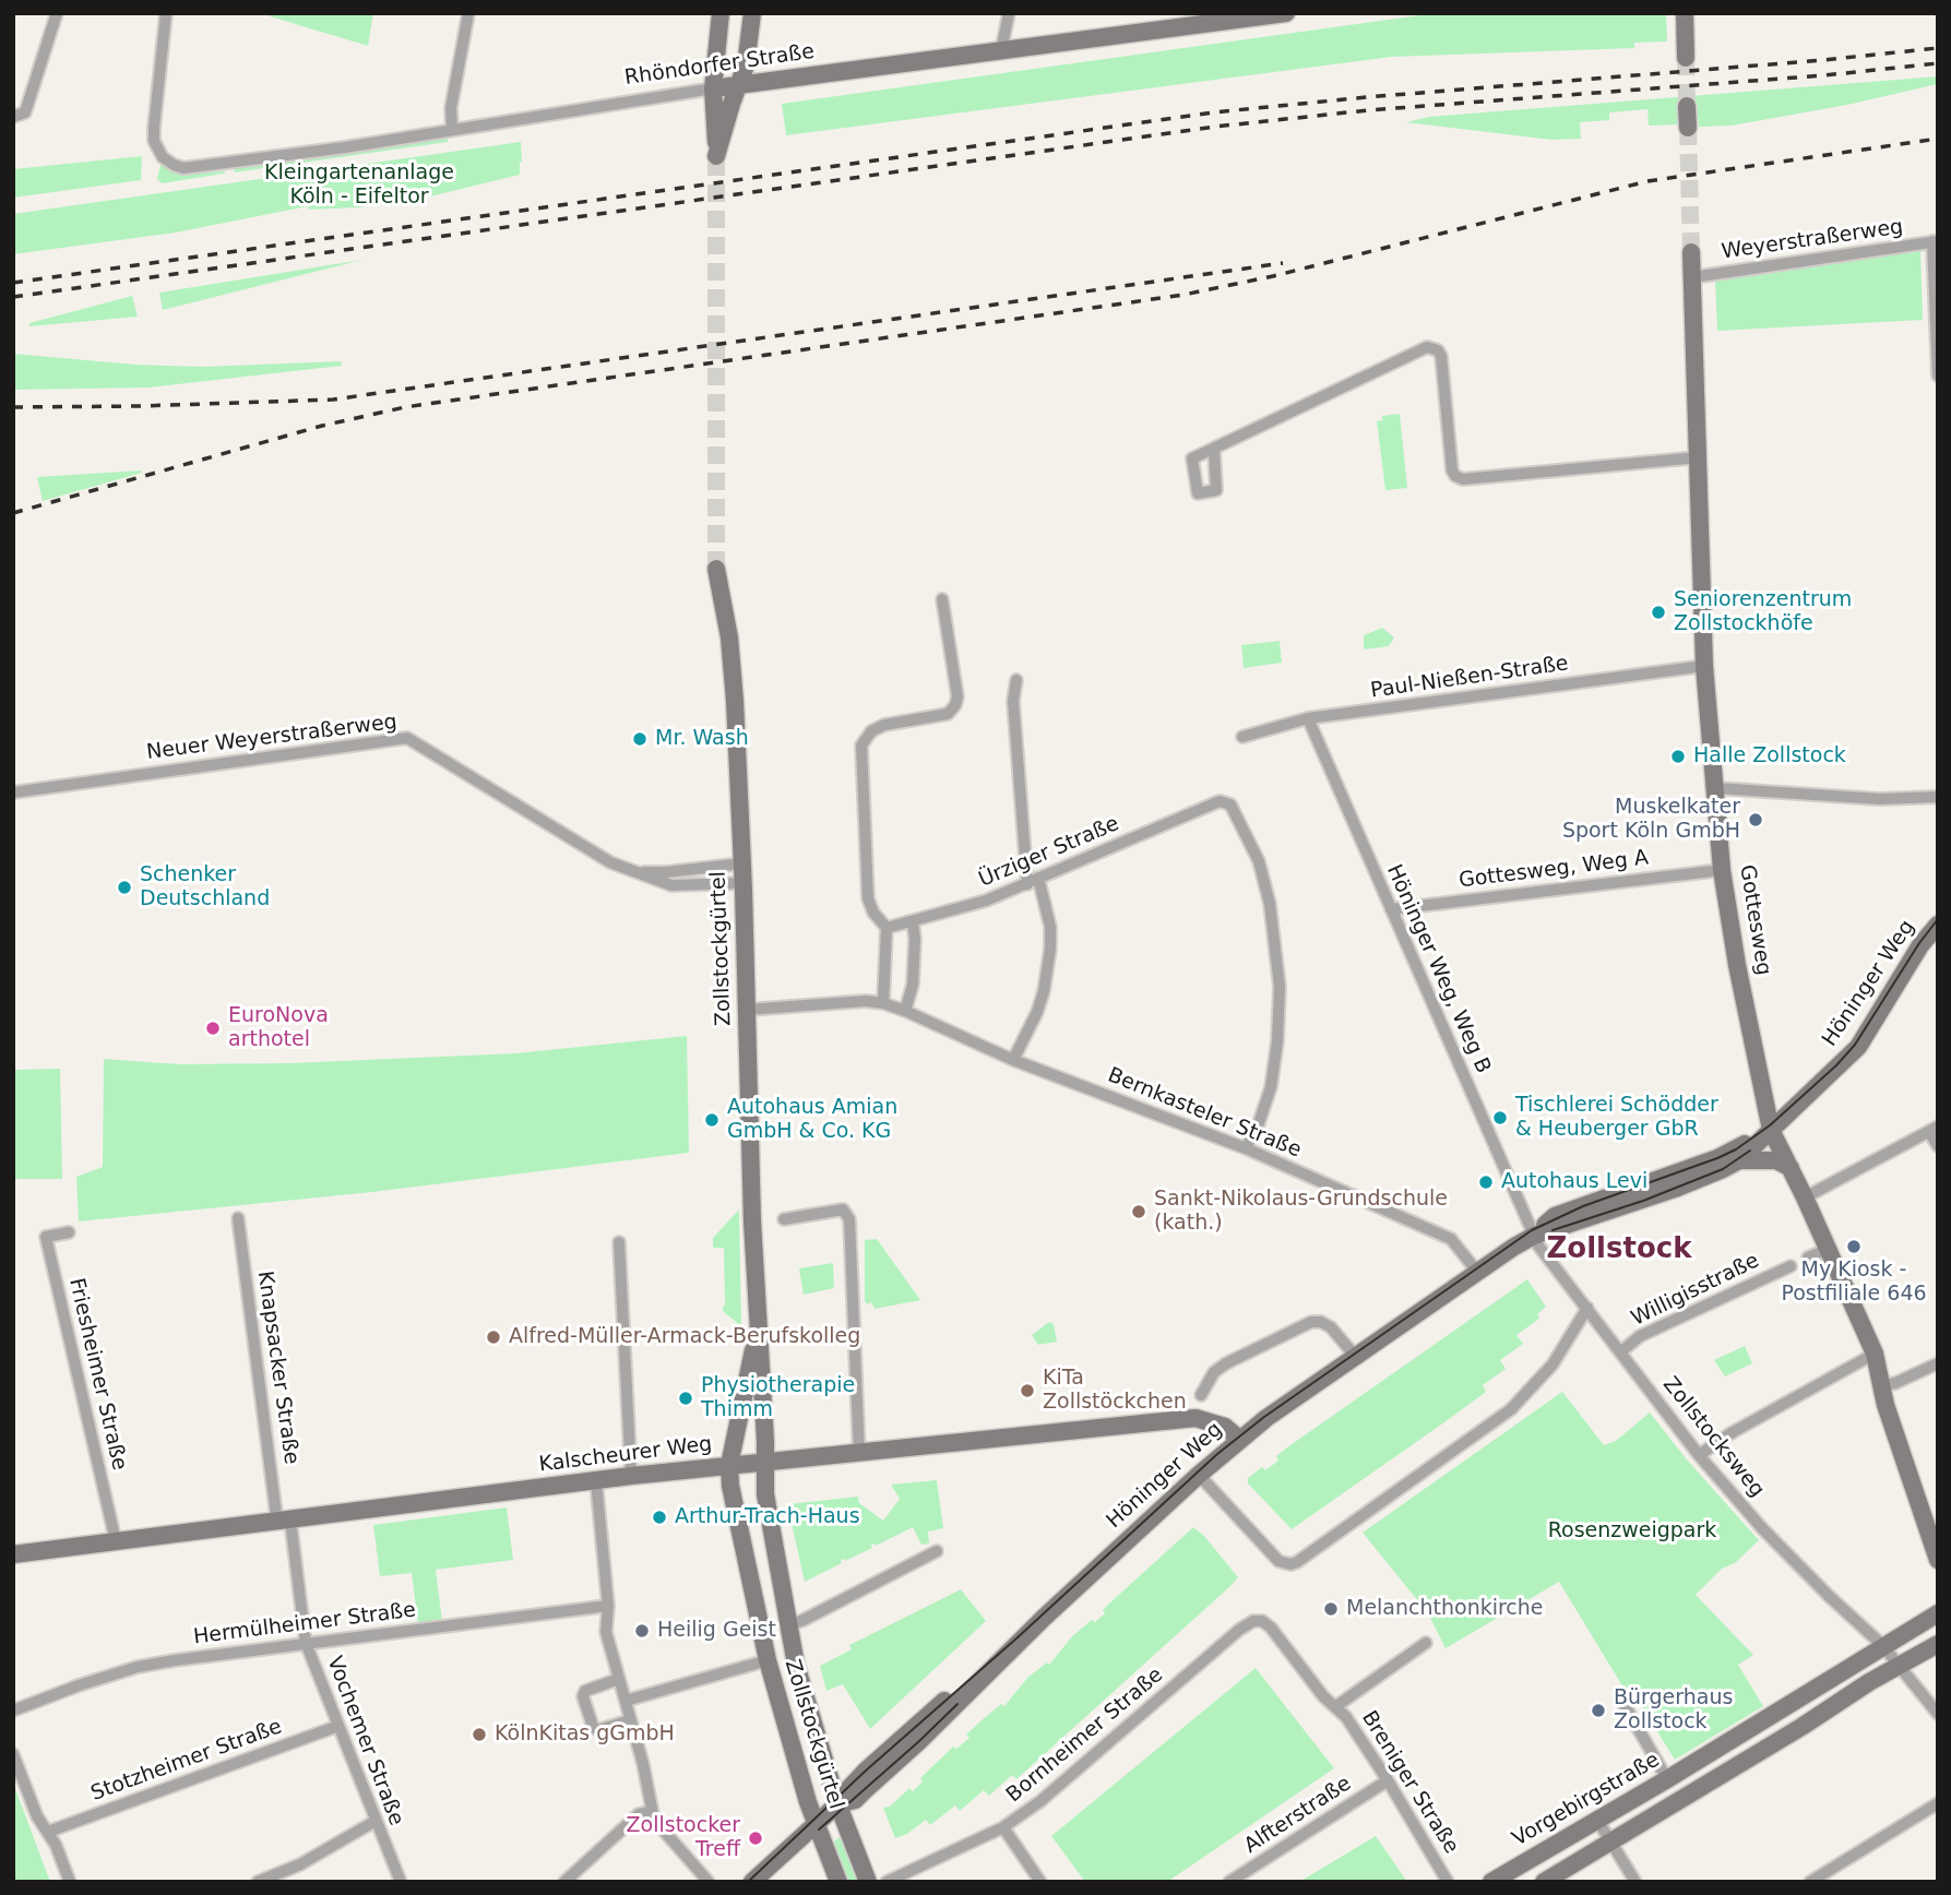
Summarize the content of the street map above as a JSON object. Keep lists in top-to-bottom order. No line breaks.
{"streets":{"street":["Rhöndorfer Straße","Weyerstraßerweg","Paul-Nießen-Straße","Neuer Weyerstraßerweg","Ürziger Straße","Gottesweg, Weg A","Gottesweg","Zollstockgürtel","Höninger Weg, Weg B","Höninger Weg","Bernkasteler Straße","Willigisstraße","Knapsacker Straße","Friesheimer Straße","Zollstocksweg","Kalscheurer Weg","Hermülheimer Straße","Bornheimer Straße","Vochemer Straße","Stotzheimer Straße","Breniger Straße","Vorgebirgstraße","Alfterstraße"]},"crossings":[["Weyerstraßerweg","Gottesweg"],["Paul-Nießen-Straße","Gottesweg"],["Paul-Nießen-Straße","Höninger Weg, Weg B"],["Neuer Weyerstraßerweg","Zollstockgürtel"],["Ürziger Straße","Bernkasteler Straße"],["Gottesweg, Weg A","Gottesweg"],["Gottesweg, Weg A","Höninger Weg, Weg B"],["Gottesweg","Höninger Weg"],["Zollstockgürtel","Höninger Weg"],["Zollstockgürtel","Bernkasteler Straße"],["Zollstockgürtel","Kalscheurer Weg"],["Höninger Weg, Weg B","Höninger Weg"],["Höninger Weg, Weg B","Zollstocksweg"],["Höninger Weg","Bernkasteler Straße"],["Höninger Weg","Zollstocksweg"],["Höninger Weg","Kalscheurer Weg"],["Willigisstraße","Zollstocksweg"],["Knapsacker Straße","Kalscheurer Weg"],["Knapsacker Straße","Vochemer Straße"],["Friesheimer Straße","Kalscheurer Weg"],["Zollstocksweg","Vorgebirgstraße"],["Kalscheurer Weg","Vochemer Straße"],["Hermülheimer Straße","Vochemer Straße"],["Bornheimer Straße","Breniger Straße"],["Vochemer Straße","Stotzheimer Straße"],["Breniger Straße","Alfterstraße"]],"districts":["Zollstock"],"parks":["Kleingartenanlage Köln - Eifeltor","Rosenzweigpark"],"places":["Seniorenzentrum Zollstockhöfe","Mr. Wash","Halle Zollstock","Muskelkater Sport Köln GmbH","Schenker Deutschland","EuroNova arthotel","Tischlerei Schödder & Heuberger GbR","Autohaus Amian GmbH & Co. KG","Autohaus Levi","Sankt-Nikolaus-Grundschule (kath.)","My Kiosk - Postfiliale 646","Alfred-Müller-Armack-Berufskolleg","KiTa Zollstöckchen","Physiotherapie Thimm","Arthur-Trach-Haus","Melanchthonkirche","Heilig Geist","Bürgerhaus Zollstock","KölnKitas gGmbH","Zollstocker Treff"]}
